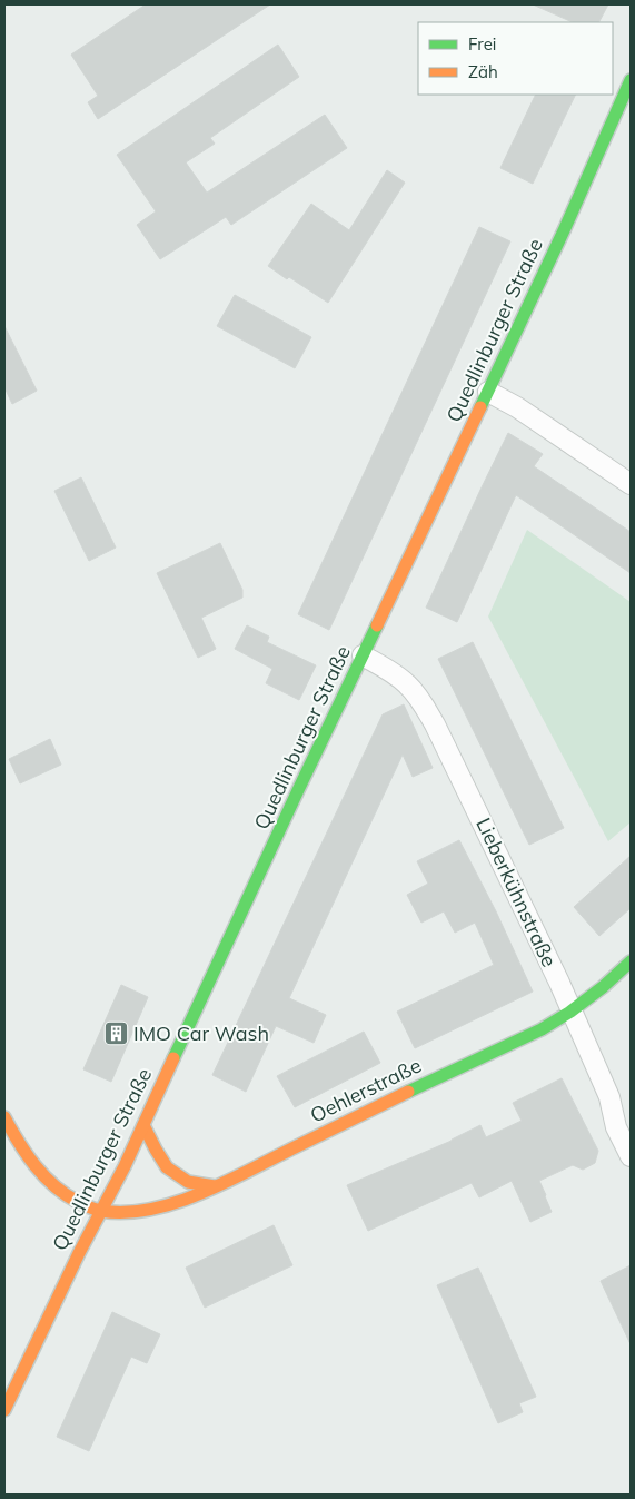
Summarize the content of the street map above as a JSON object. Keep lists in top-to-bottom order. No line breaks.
{"streets":{"main road":["Quedlinburger Straße","Oehlerstraße"],"street":["Lieberkühnstraße"]},"crossings":[["Quedlinburger Straße","Lieberkühnstraße"],["Quedlinburger Straße","Oehlerstraße"],["Lieberkühnstraße","Oehlerstraße"]],"places":{"building":["IMO Car Wash"]},"legend":["Frei","Zäh"]}
